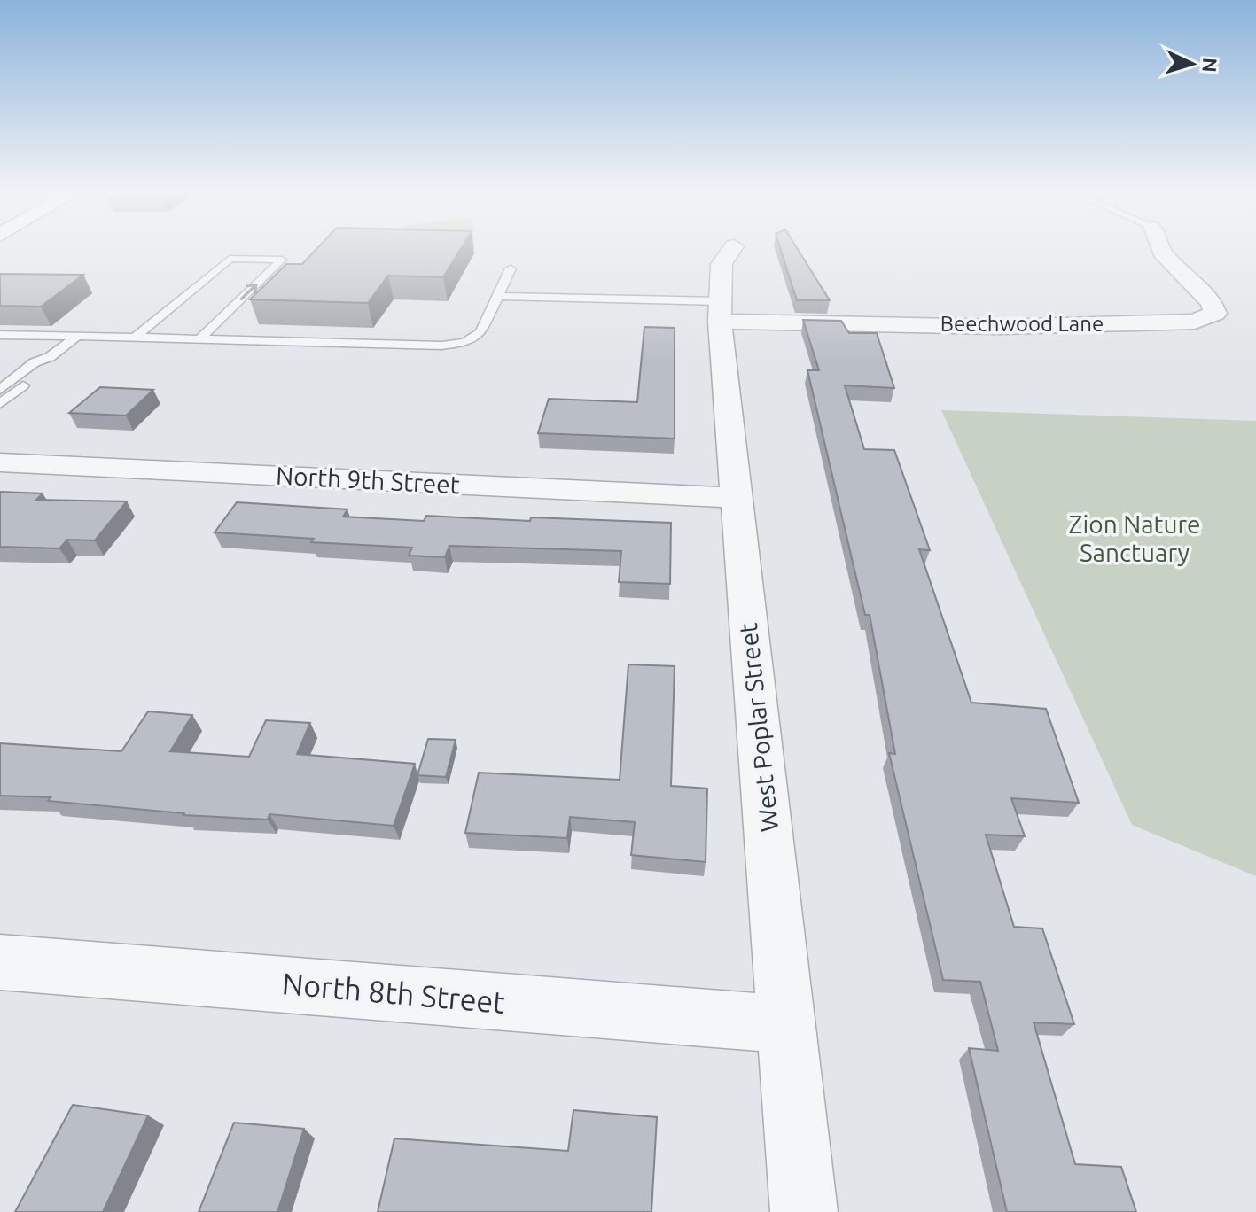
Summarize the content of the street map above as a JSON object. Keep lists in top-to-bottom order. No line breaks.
{"streets":{"street":["Beechwood Lane","North 9th Street","West Poplar Street","North 8th Street"]},"crossings":[["Beechwood Lane","West Poplar Street"],["North 9th Street","West Poplar Street"],["West Poplar Street","North 8th Street"]],"parks":["Zion Nature Sanctuary"],"north":"right"}
